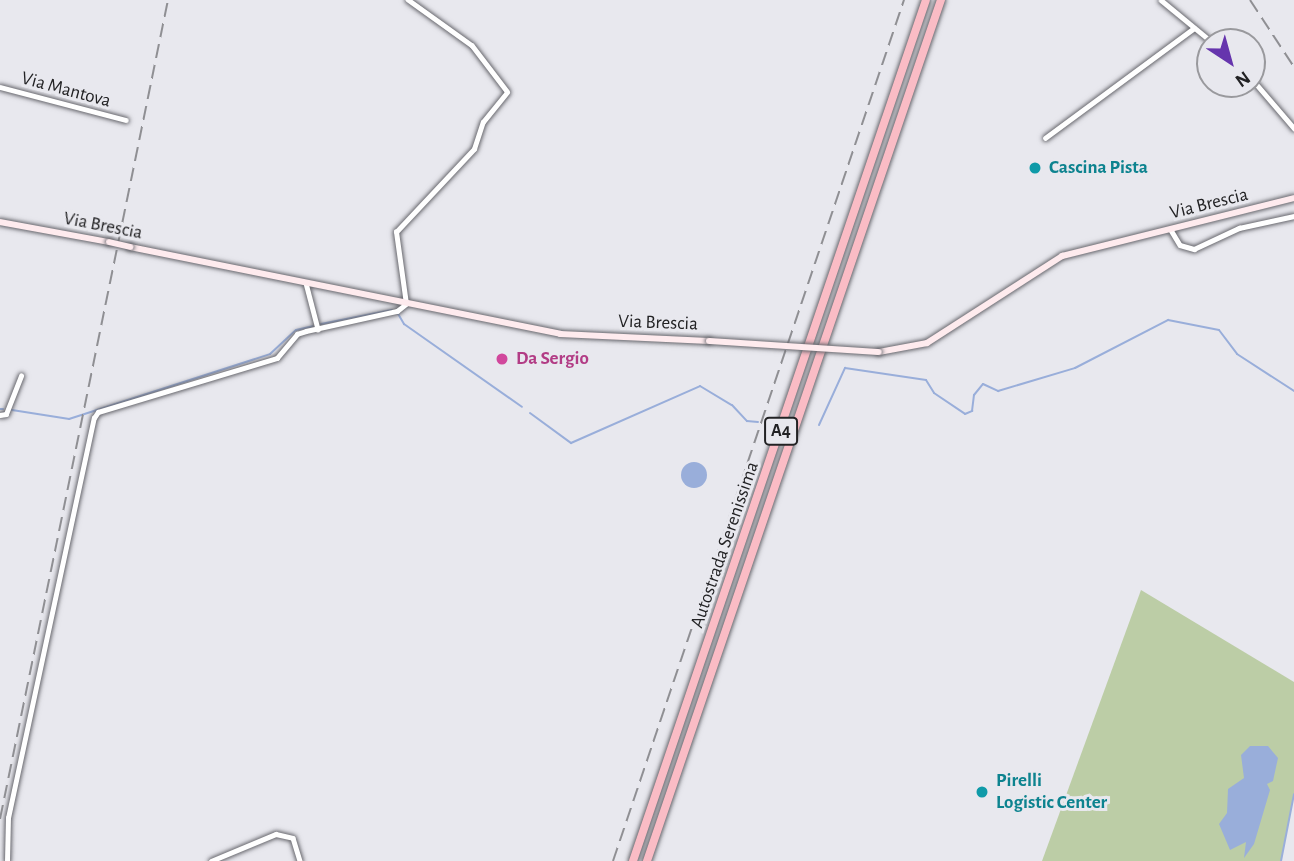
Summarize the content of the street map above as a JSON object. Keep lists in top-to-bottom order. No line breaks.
{"streets":{"highway":["A4","Autostrada Serenissima"],"main road":["Via Brescia"],"street":["Via Mantova"]},"places":["Cascina Pista","Da Sergio","Pirelli Logistic Center"],"north":"bottom right"}
